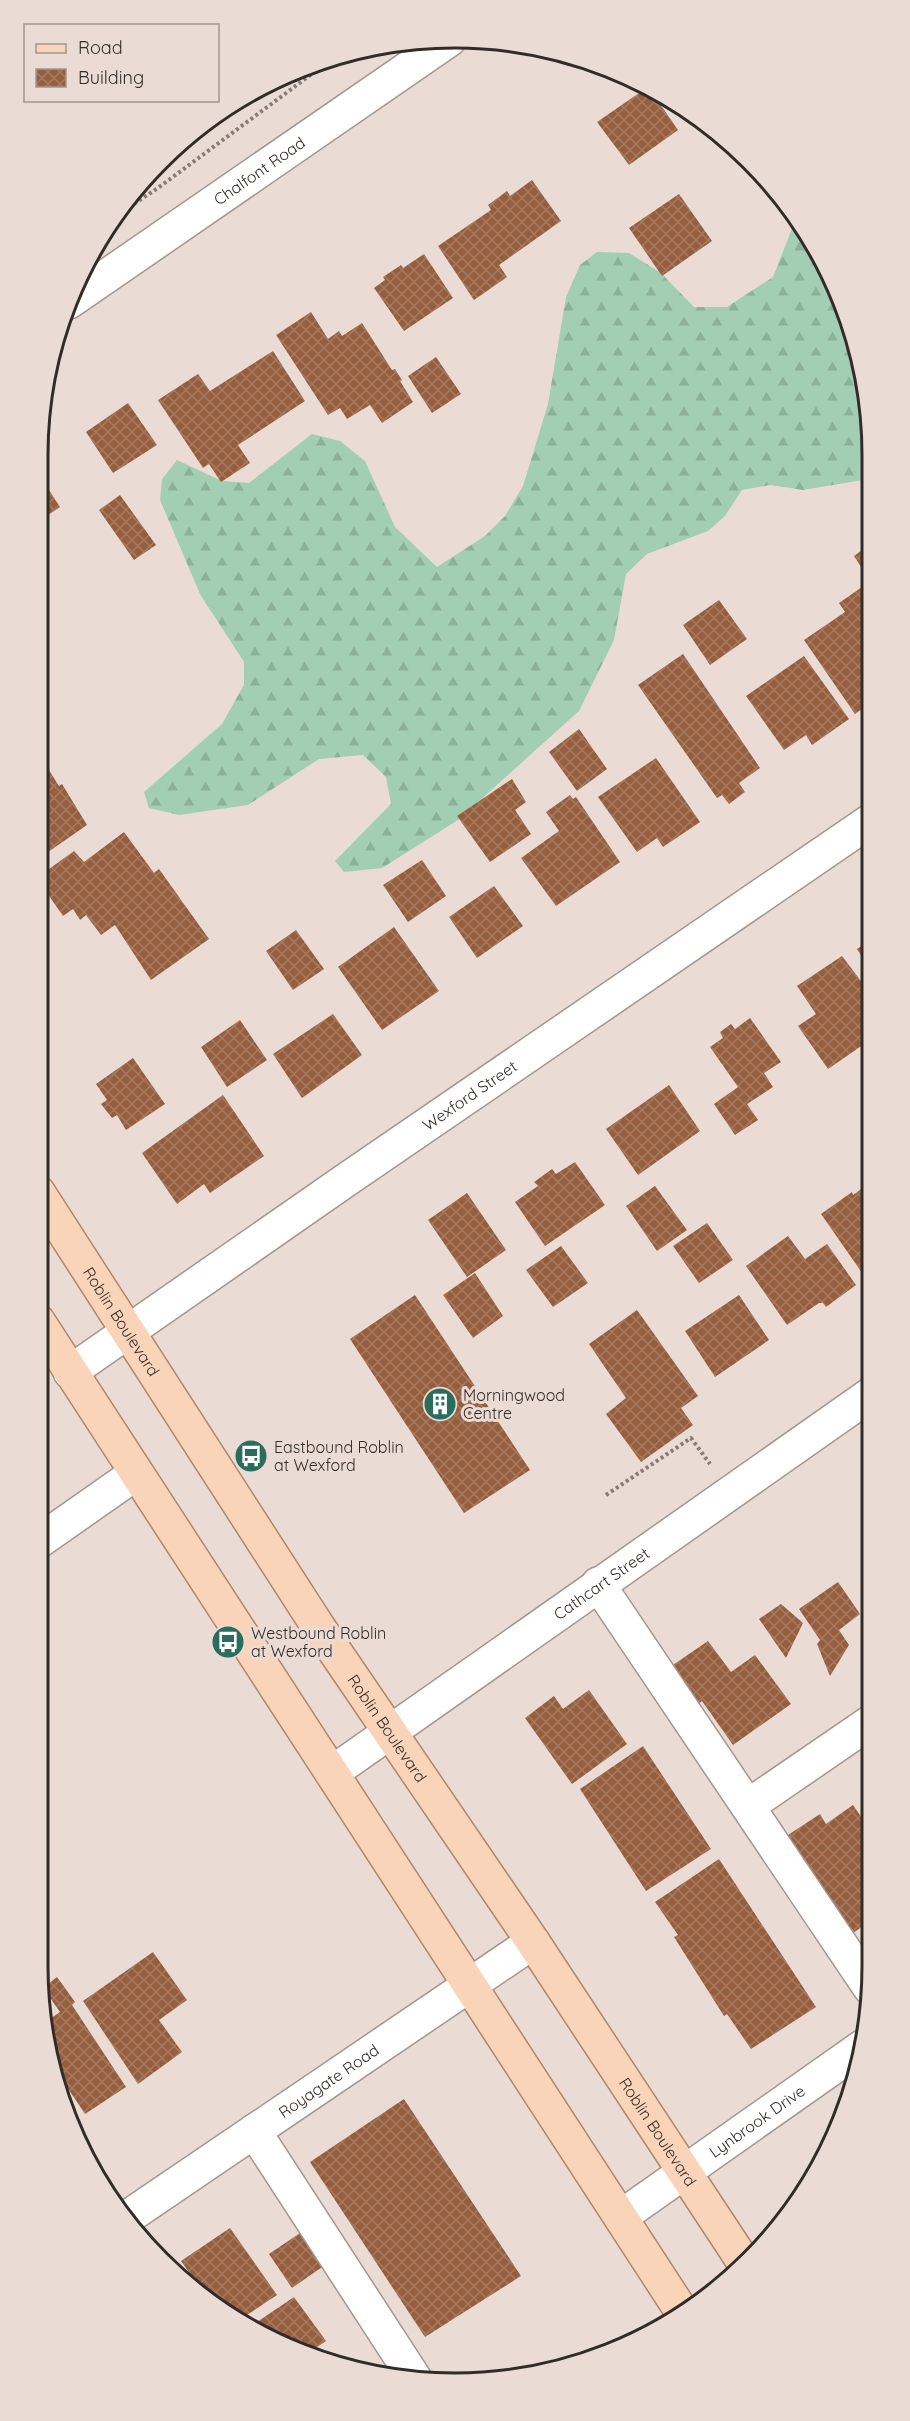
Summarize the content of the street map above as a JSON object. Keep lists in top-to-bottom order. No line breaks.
{"streets":{"main road":["Roblin Boulevard"],"street":["Chalfont Road","Wexford Street","Cathcart Street","Royagate Road","Lynbrook Drive"]},"crossings":[["Wexford Street","Roblin Boulevard"],["Roblin Boulevard","Cathcart Street"],["Roblin Boulevard","Royagate Road"],["Roblin Boulevard","Lynbrook Drive"]],"places":{"building":["Morningwood Centre"],"bus stop":["Eastbound Roblin at Wexford","Westbound Roblin at Wexford"]},"legend":["Road","Building"]}
